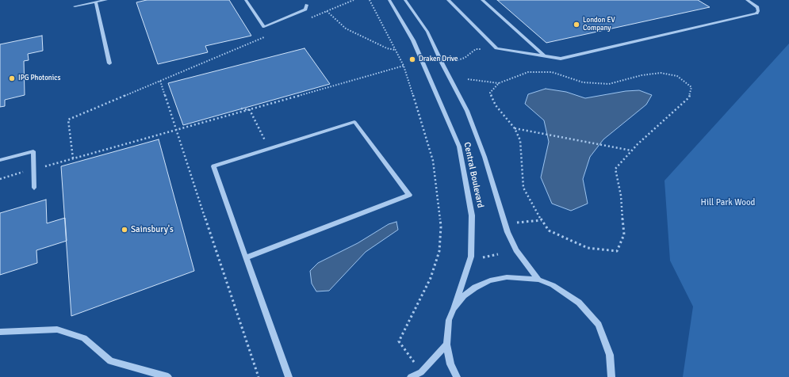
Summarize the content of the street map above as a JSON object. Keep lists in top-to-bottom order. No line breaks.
{"streets":{"street":["Central Boulevard"]},"parks":["Hill Park Wood"],"places":["London EV Company","Draken Drive","IPG Photonics","Sainsbury's"]}
